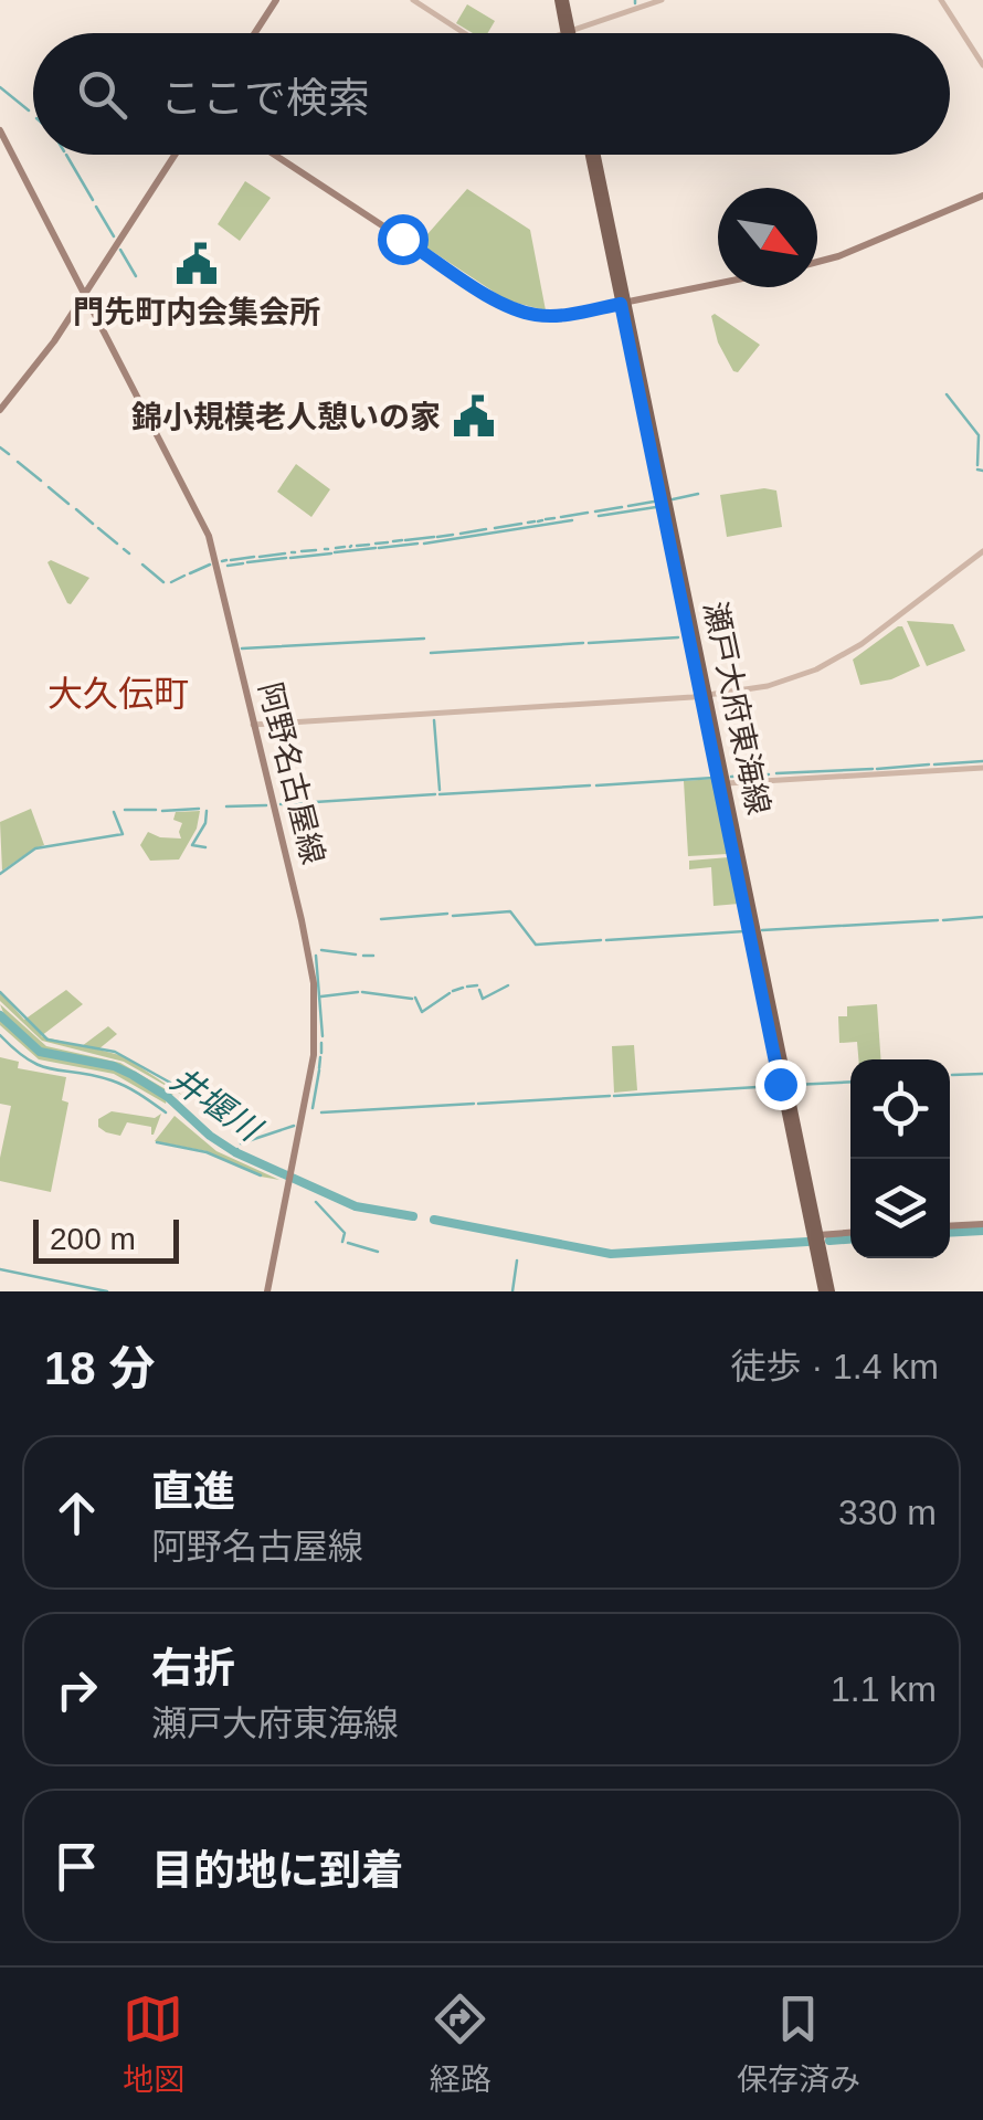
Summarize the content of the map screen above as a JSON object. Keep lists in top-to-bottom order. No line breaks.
{"streets":{"main road":["瀬戸大府東海線","阿野名古屋線"]},"districts":["大久伝町"],"water":["井堰川"],"places":{"public building":["門先町内会集会所","錦小規模老人憩いの家"]},"scale_bar":"200 m","north":"bottom right","page":{"search":"ここで検索","scale":"200 m","heading":["18 分","徒歩 · 1.4 km"],"list":[["直進","阿野名古屋線","330 m"],["右折","瀬戸大府東海線","1.1 km"],"目的地に到着"],"nav":["地図","経路","保存済み"]}}
